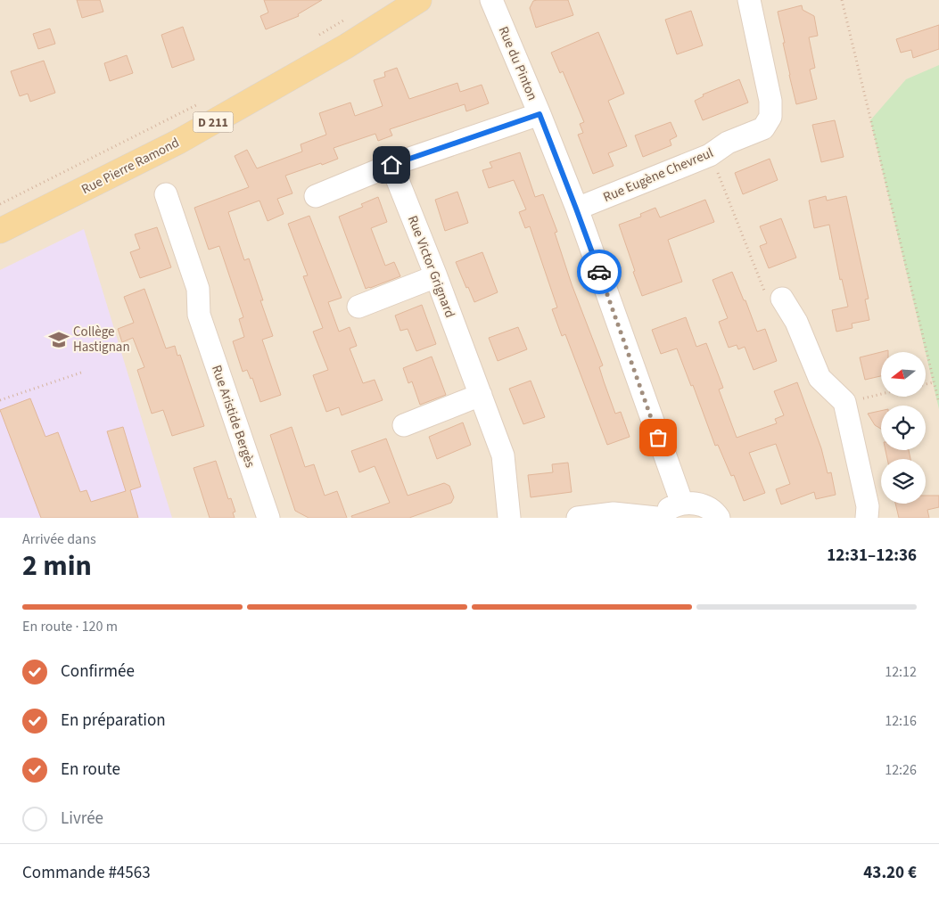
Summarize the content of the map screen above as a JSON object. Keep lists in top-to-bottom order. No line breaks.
{"streets":{"main road":["D 211","Rue Pierre Ramond"],"street":["Rue du Pinton","Rue Eugène Chevreul","Rue Victor Grignard","Rue Aristide Bergès"]},"crossings":[["Rue du Pinton","Rue Eugène Chevreul"]],"places":{"school or university":["Collège Hastignan"]},"north":"left","page":{"heading":["2 min","Arrivée dans","12:31–12:36"],"panel":["Commande #4563","43.20 €"],"bar":"En route · 120 m","list":[["Confirmée","12:12"],["En préparation","12:16"],["En route","12:26"],"Livrée"]}}
